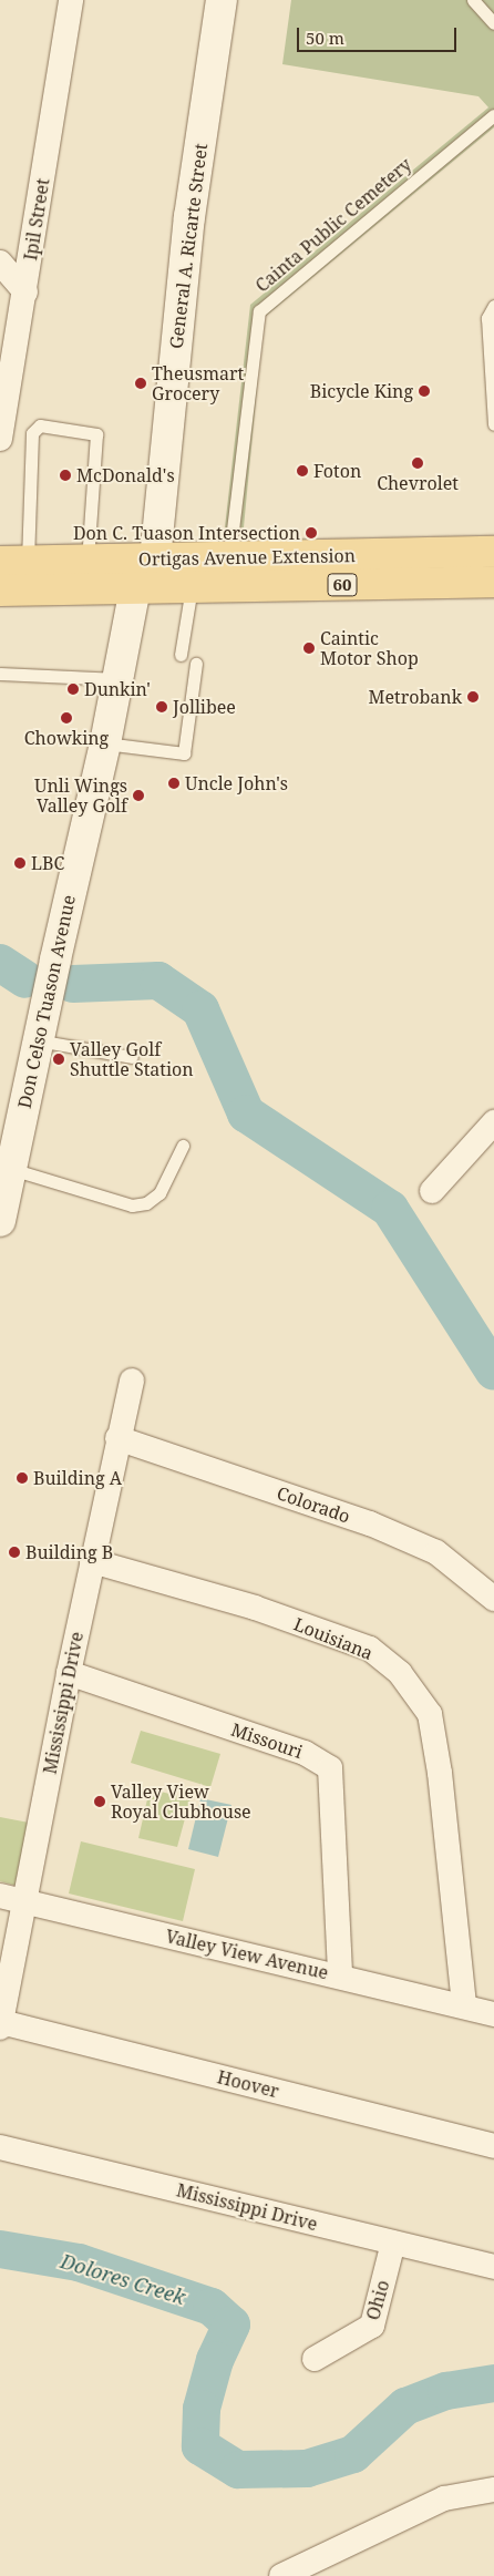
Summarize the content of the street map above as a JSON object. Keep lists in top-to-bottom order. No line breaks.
{"streets":{"main road":["Ortigas Avenue Extension","60"],"street":["Ipil Street","General A. Ricarte Street","Don Celso Tuason Avenue","Colorado","Louisiana","Mississippi Drive","Missouri","Valley View Avenue","Hoover","Ohio"],"lane":["Cainta Public Cemetery"]},"crossings":[["Cainta Public Cemetery","Ortigas Avenue Extension"],["General A. Ricarte Street","Ortigas Avenue Extension"],["General A. Ricarte Street","Don Celso Tuason Avenue"],["Ortigas Avenue Extension","Don Celso Tuason Avenue"],["Colorado","Mississippi Drive"],["Louisiana","Mississippi Drive"],["Louisiana","Valley View Avenue"],["Mississippi Drive","Missouri"],["Mississippi Drive","Valley View Avenue"],["Mississippi Drive","Hoover"],["Mississippi Drive","Ohio"],["Missouri","Valley View Avenue"]],"water":["Dolores Creek"],"places":["Theusmart Grocery","Bicycle King","Chevrolet","Foton","McDonald's","Don C. Tuason Intersection","Caintic Motor Shop","Dunkin'","Metrobank","Jollibee","Chowking","Uncle John's","Unli Wings Valley Golf","LBC","Valley Golf Shuttle Station","Building A","Building B","Valley View Royal Clubhouse"],"scale_bar":"50 m"}
